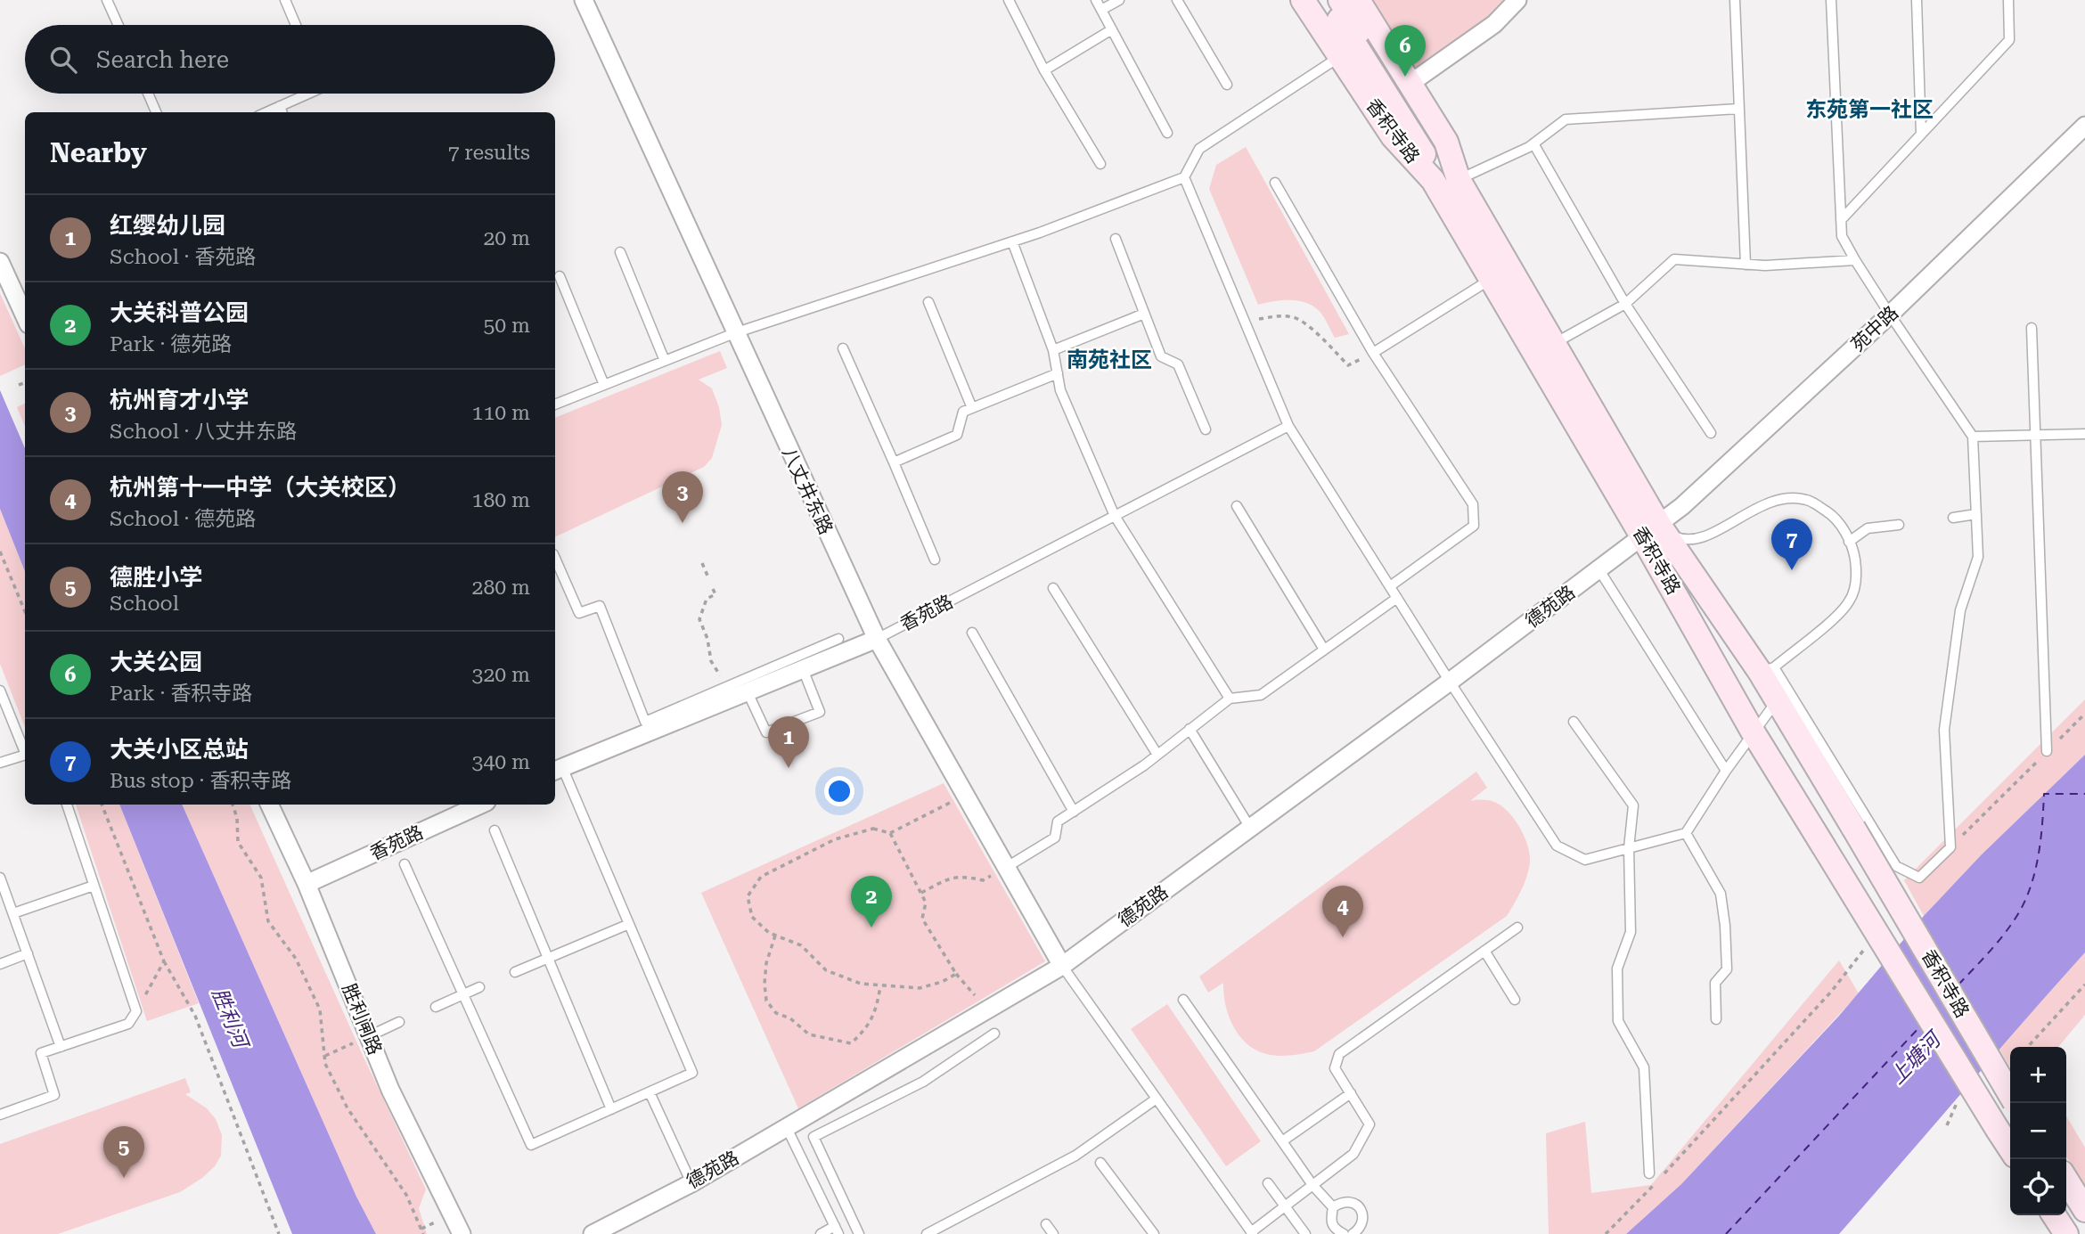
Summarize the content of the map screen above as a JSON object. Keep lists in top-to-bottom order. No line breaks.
{"streets":{"main road":["香积寺路"],"street":["苑中路","八丈井东路","德苑路","香苑路","胜利闸路"]},"crossings":[["香积寺路","苑中路"],["香积寺路","德苑路"],["苑中路","德苑路"],["八丈井东路","德苑路"],["八丈井东路","香苑路"],["香苑路","胜利闸路"]],"districts":["东苑第一社区","南苑社区"],"water":["胜利河","上塘河"],"page":{"pins":["6","3","7","1","2","4","5"],"search":"Search here","heading":["Nearby","7 results"],"list":[{"mark":"1","name":"红缨幼儿园","note":"School · 香苑路","value":"20 m"},{"mark":"2","name":"大关科普公园","note":"Park · 德苑路","value":"50 m"},{"mark":"3","name":"杭州育才小学","note":"School · 八丈井东路","value":"110 m"},{"mark":"4","name":"杭州第十一中学（大关校区）","note":"School · 德苑路","value":"180 m"},{"mark":"5","name":"德胜小学","note":"School","value":"280 m"},{"mark":"6","name":"大关公园","note":"Park · 香积寺路","value":"320 m"},{"mark":"7","name":"大关小区总站","note":"Bus stop · 香积寺路","value":"340 m"}],"map_buttons":["+","−"]}}
